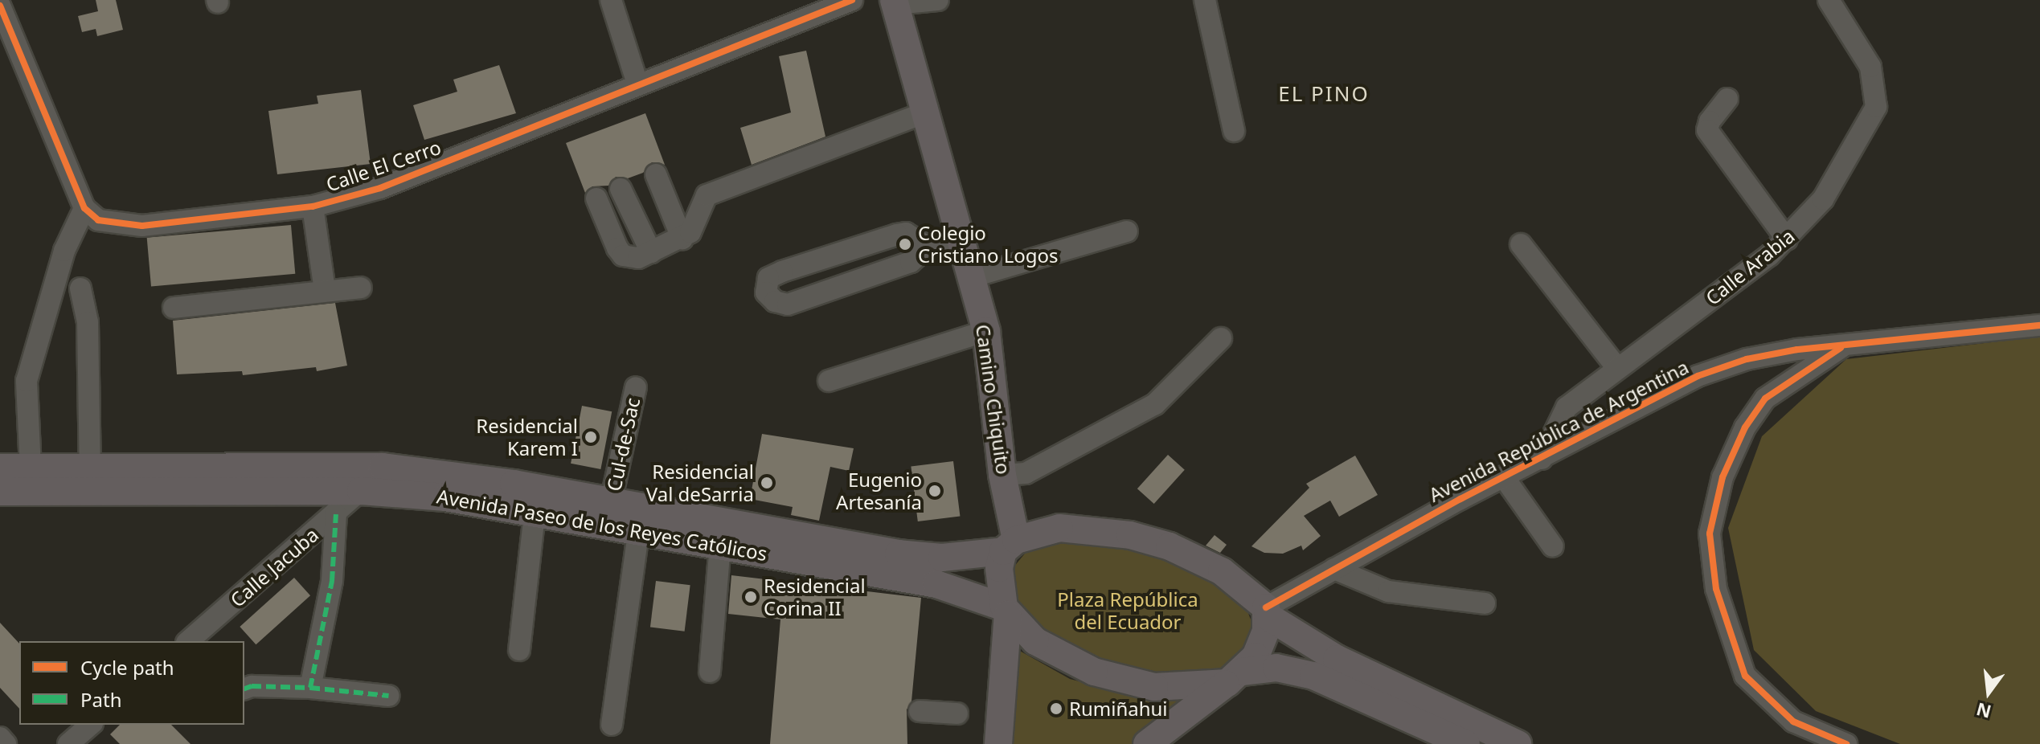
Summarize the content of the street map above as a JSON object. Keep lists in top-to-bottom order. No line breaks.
{"streets":{"main road":["Camino Chiquito","Avenida Paseo de los Reyes Católicos"],"street":["Calle El Cerro","Calle Arabia","Avenida República de Argentina","Cul-de-Sac","Calle Jacuba"]},"crossings":[["Calle Arabia","Avenida República de Argentina"],["Camino Chiquito","Avenida Paseo de los Reyes Católicos"],["Cul-de-Sac","Avenida Paseo de los Reyes Católicos"],["Avenida Paseo de los Reyes Católicos","Calle Jacuba"]],"districts":["EL PINO"],"parks":["Plaza República del Ecuador"],"places":["Colegio Cristiano Logos","Residencial Karem I","Residencial Val deSarria","Eugenio Artesanía","Residencial Corina II","Rumiñahui"],"legend":["Cycle path","Path"],"north":"bottom"}
